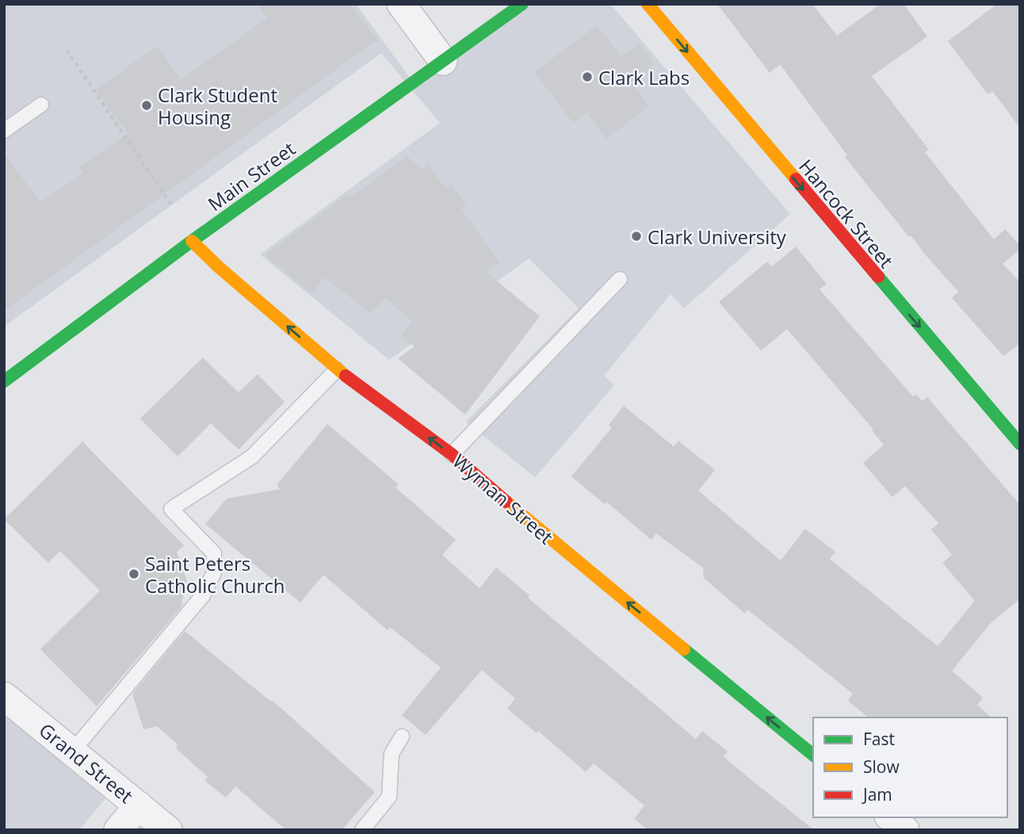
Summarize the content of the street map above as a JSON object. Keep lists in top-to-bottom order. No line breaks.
{"streets":{"street":["Main Street","Hancock Street","Wyman Street","Grand Street"]},"crossings":[["Main Street","Wyman Street"]],"one_way":["Hancock Street","Wyman Street"],"places":["Clark Labs","Clark Student Housing","Clark University","Saint Peters Catholic Church"],"legend":["Fast","Slow","Jam"]}
